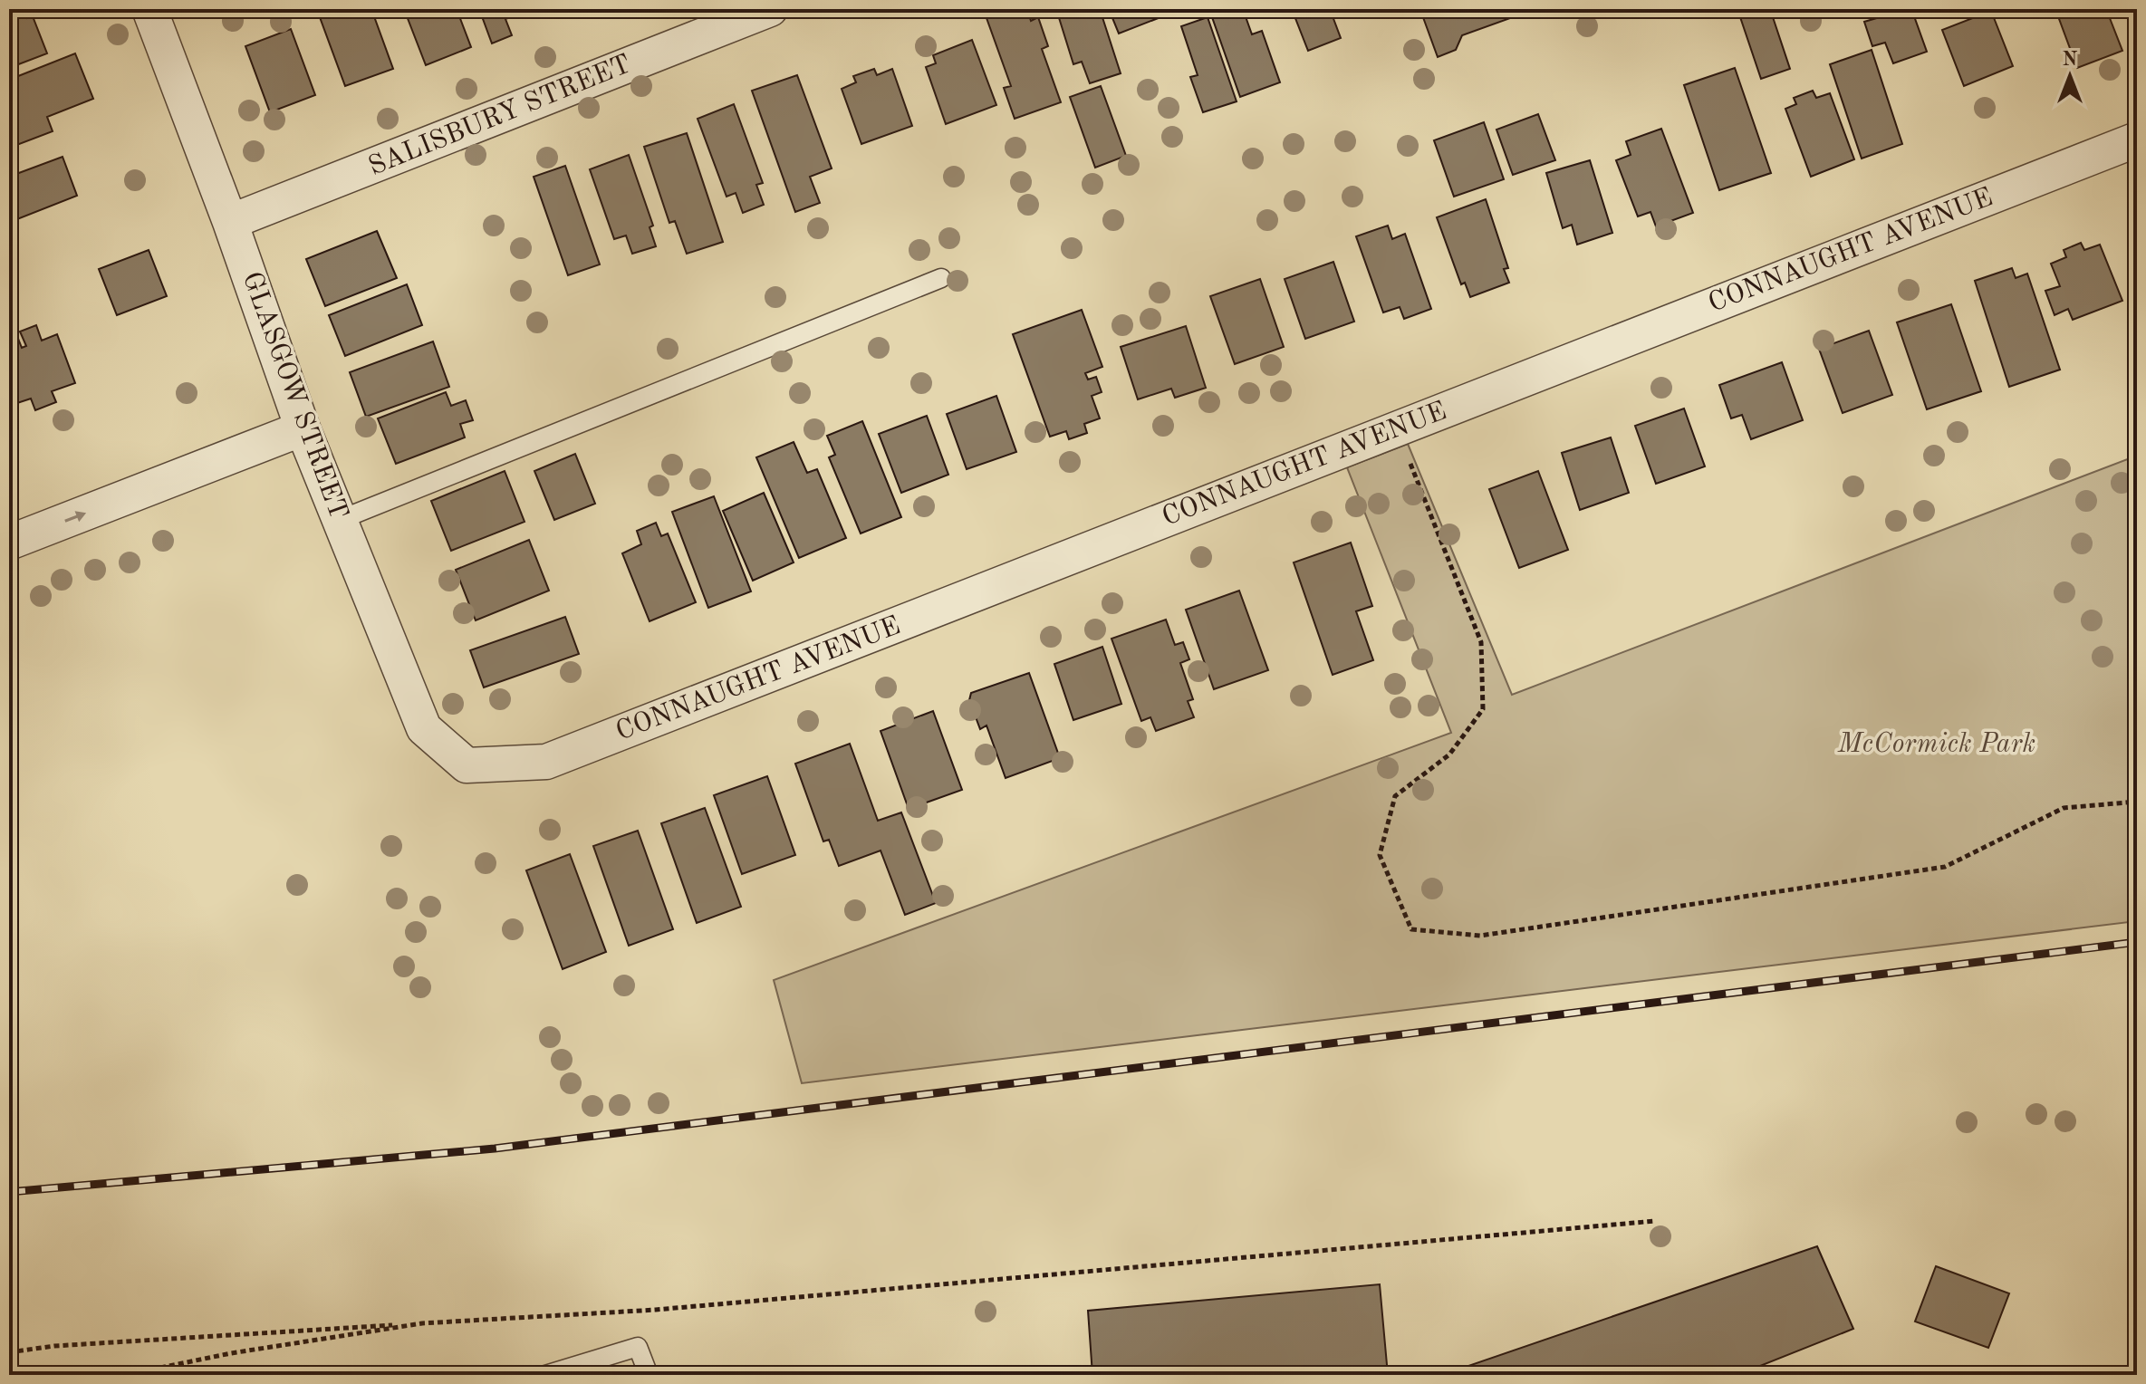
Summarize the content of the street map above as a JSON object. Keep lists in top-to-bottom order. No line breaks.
{"streets":{"street":["SALISBURY STREET","CONNAUGHT AVENUE","GLASGOW STREET"]},"crossings":[["SALISBURY STREET","GLASGOW STREET"],["CONNAUGHT AVENUE","GLASGOW STREET"]],"parks":["McCormick Park"],"north":"top"}
